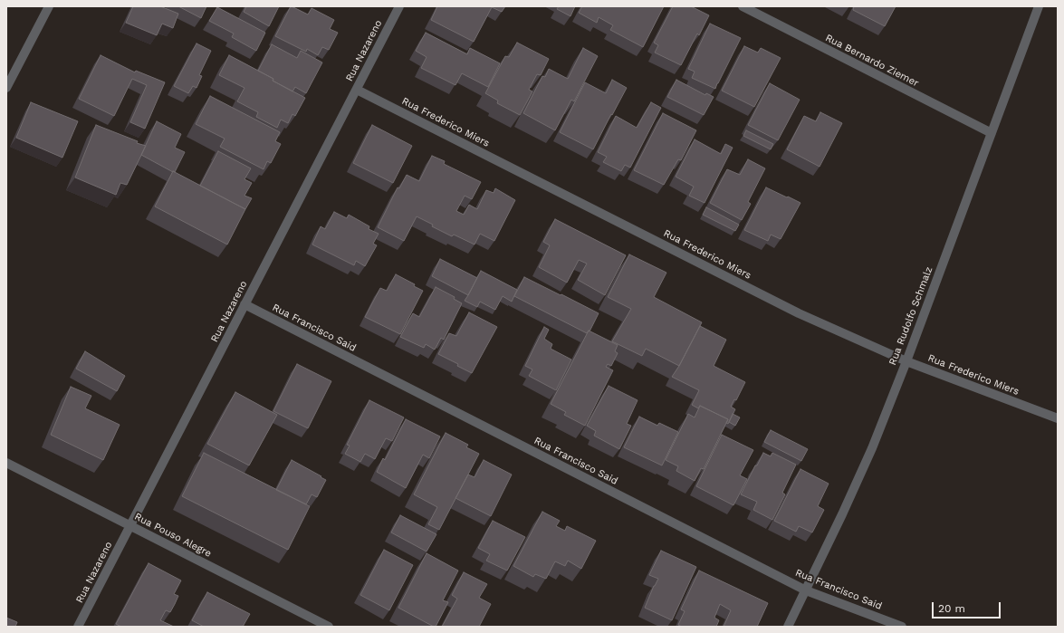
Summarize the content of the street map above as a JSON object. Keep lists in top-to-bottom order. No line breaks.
{"streets":{"street":["Rua Nazareno","Rua Bernardo Ziemer","Rua Frederico Miers","Rua Rudolfo Schmalz","Rua Francisco Said","Rua Pouso Alegre"]},"crossings":[["Rua Nazareno","Rua Frederico Miers"],["Rua Nazareno","Rua Francisco Said"],["Rua Nazareno","Rua Pouso Alegre"],["Rua Bernardo Ziemer","Rua Rudolfo Schmalz"],["Rua Frederico Miers","Rua Rudolfo Schmalz"],["Rua Rudolfo Schmalz","Rua Francisco Said"]],"scale_bar":"20 m"}
